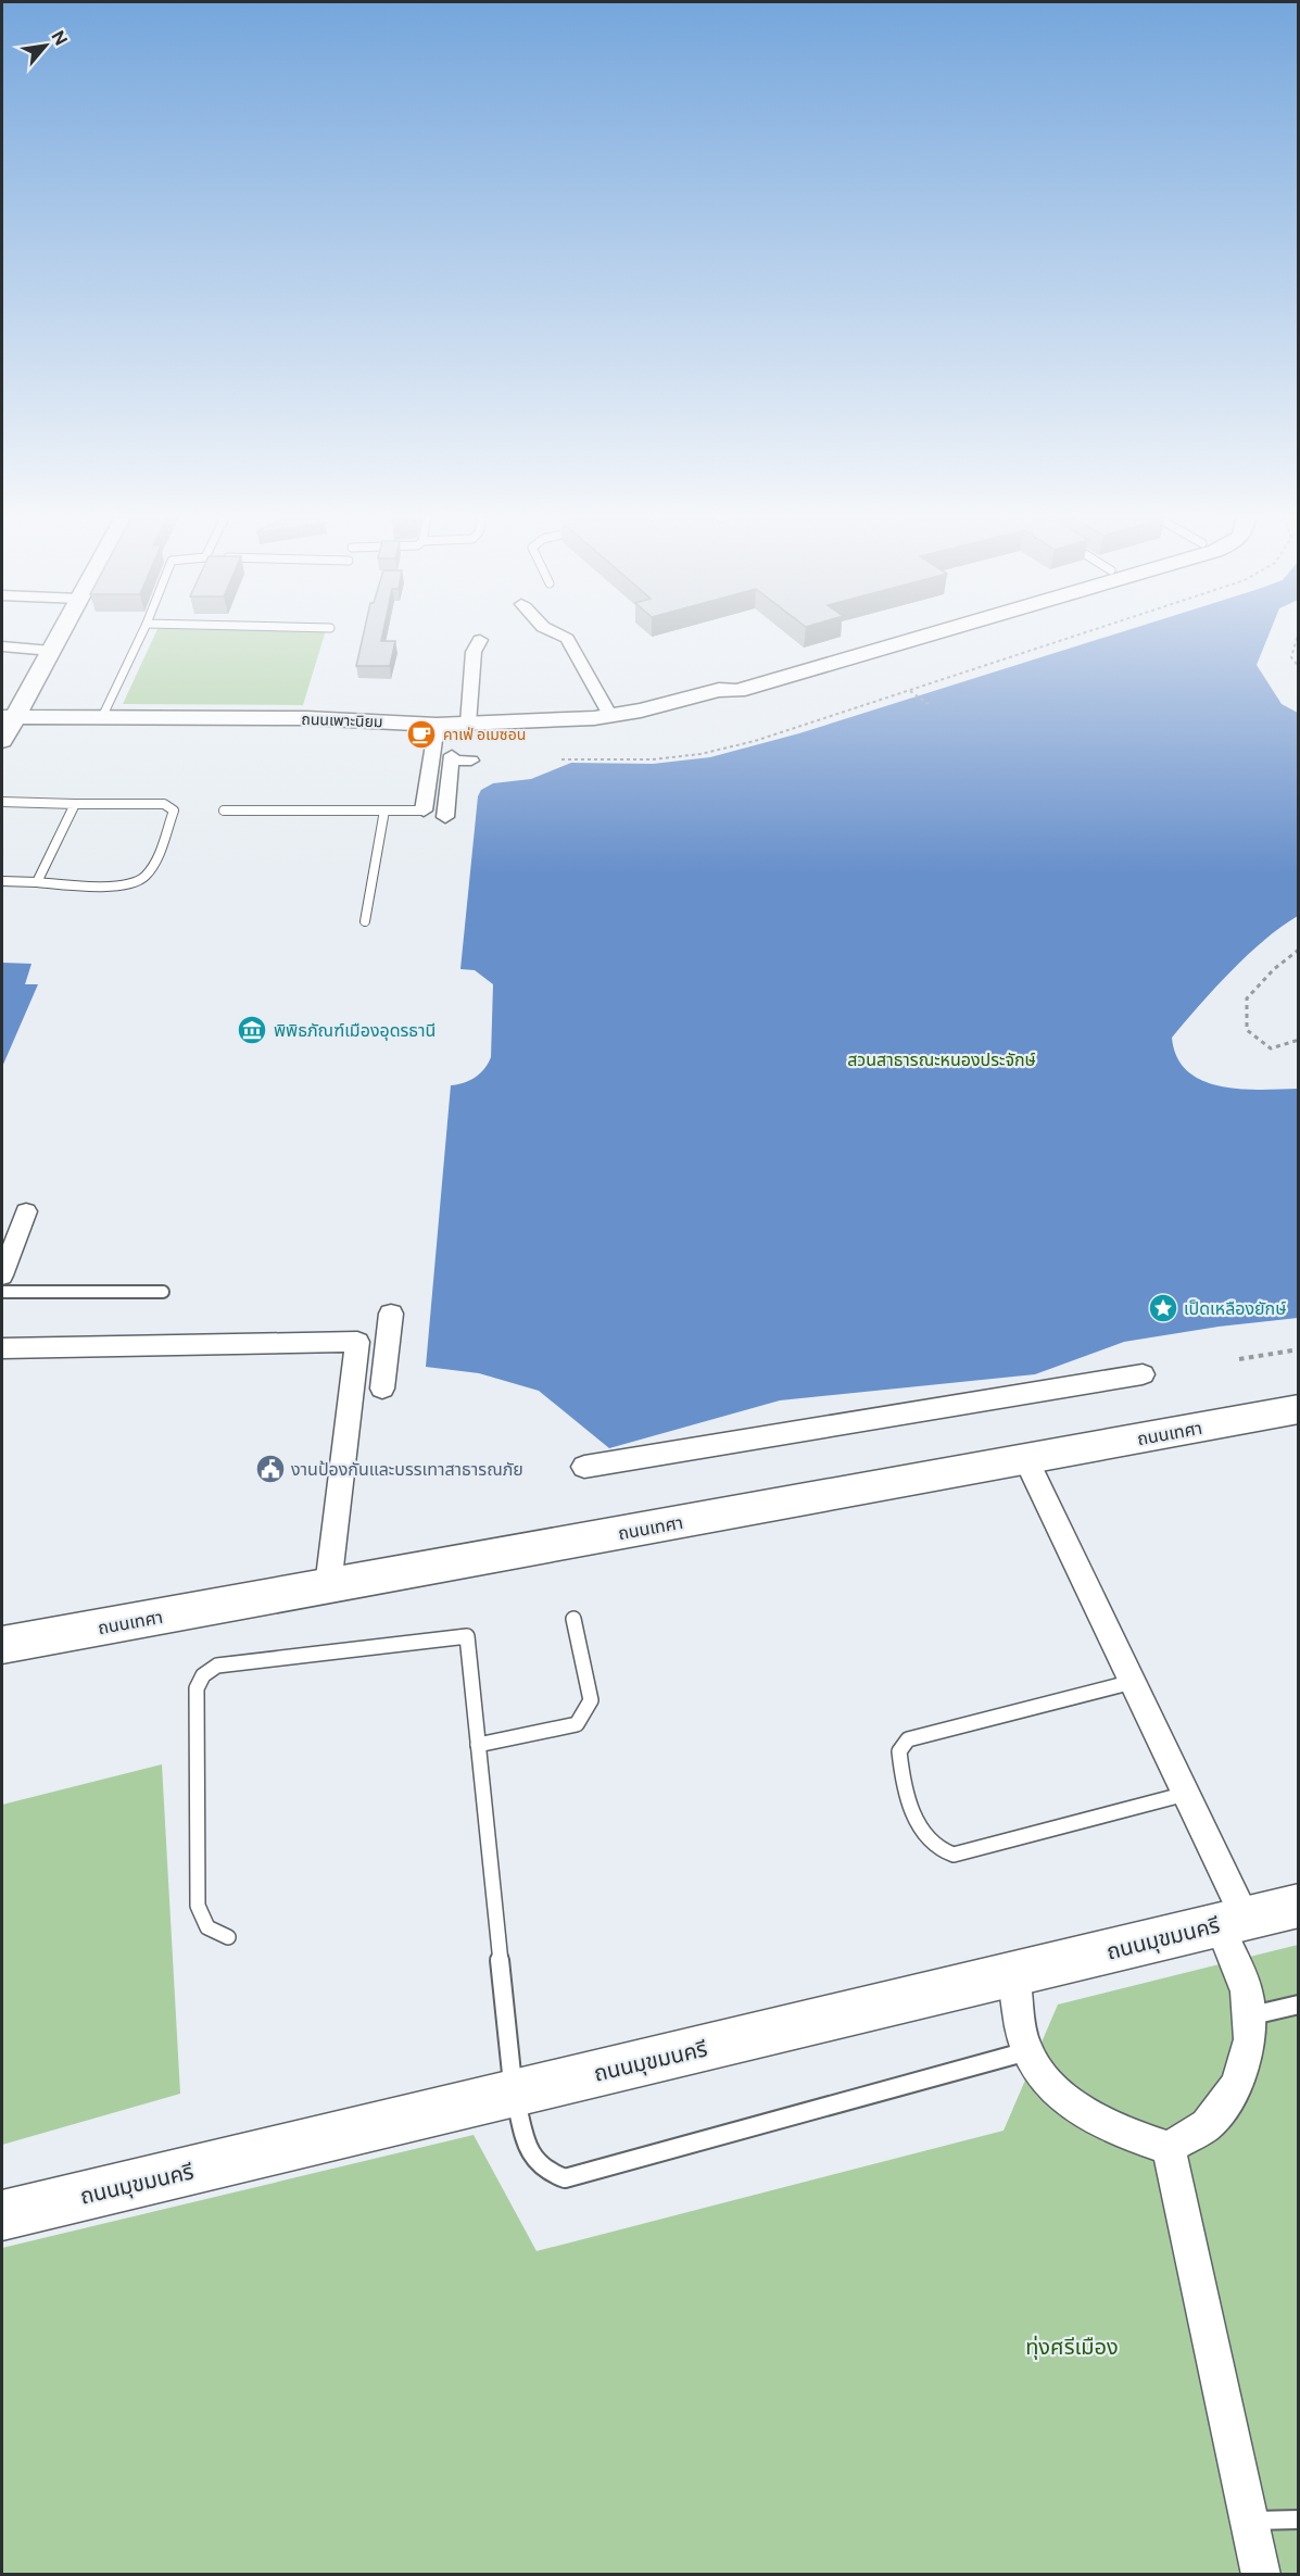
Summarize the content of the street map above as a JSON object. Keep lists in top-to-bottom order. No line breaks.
{"streets":{"street":["ถนนเพาะนิยม","ถนนเทศา","ถนนมุขมนครี"]},"parks":["สวนสาธารณะหนองประจักษ์","ทุ่งศรีเมือง"],"places":{"cafe":["คาเฟ่ อเมซอน"],"museum":["พิพิธภัณฑ์เมืองอุดรธานี"],"place":["เป็ดเหลืองยักษ์"],"public building":["งานป้องกันและบรรเทาสาธารณภัย"]},"north":"top right"}
